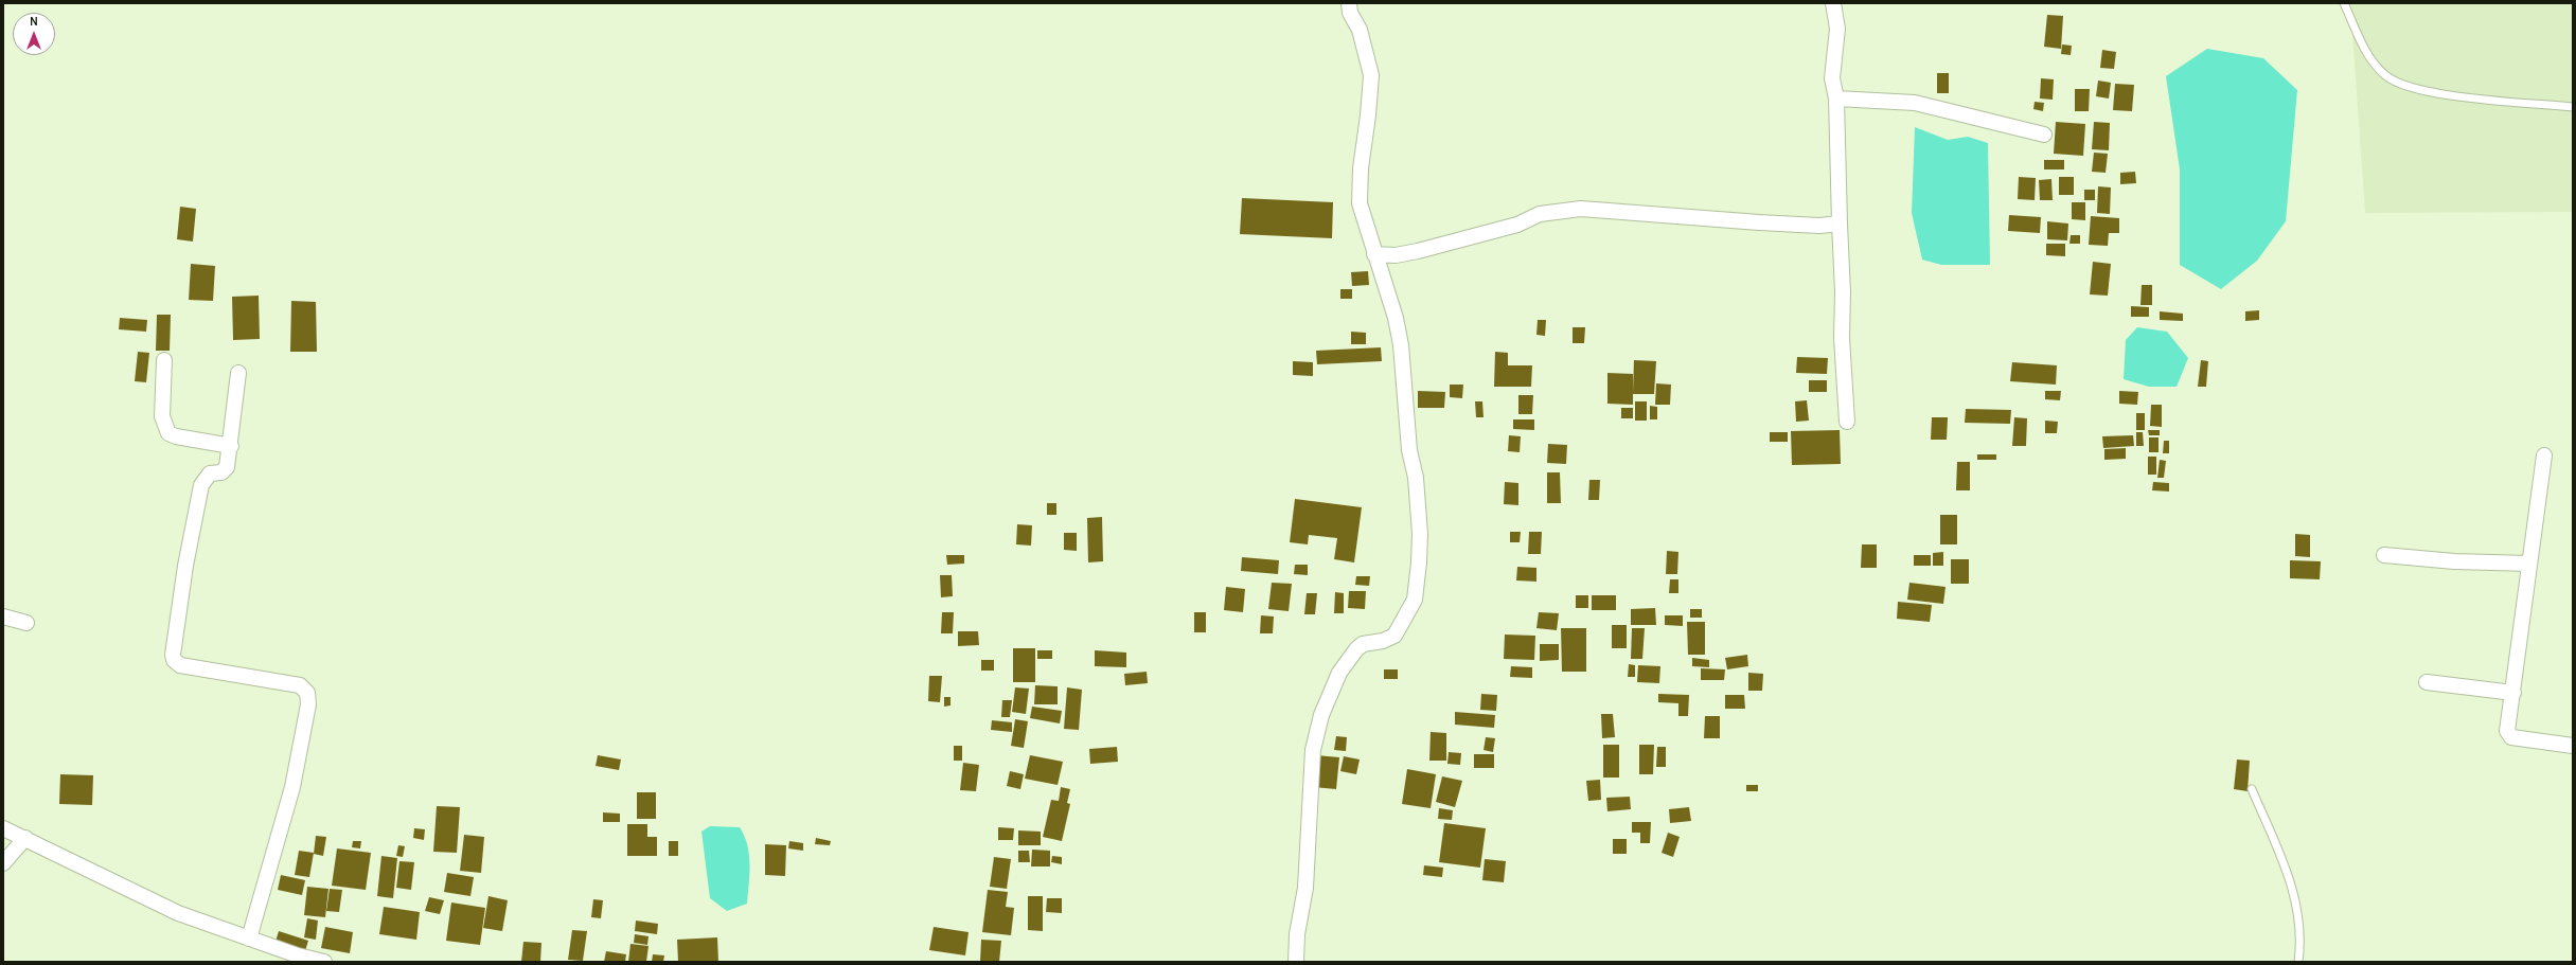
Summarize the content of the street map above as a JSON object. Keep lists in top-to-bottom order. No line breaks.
{"north":"top"}
